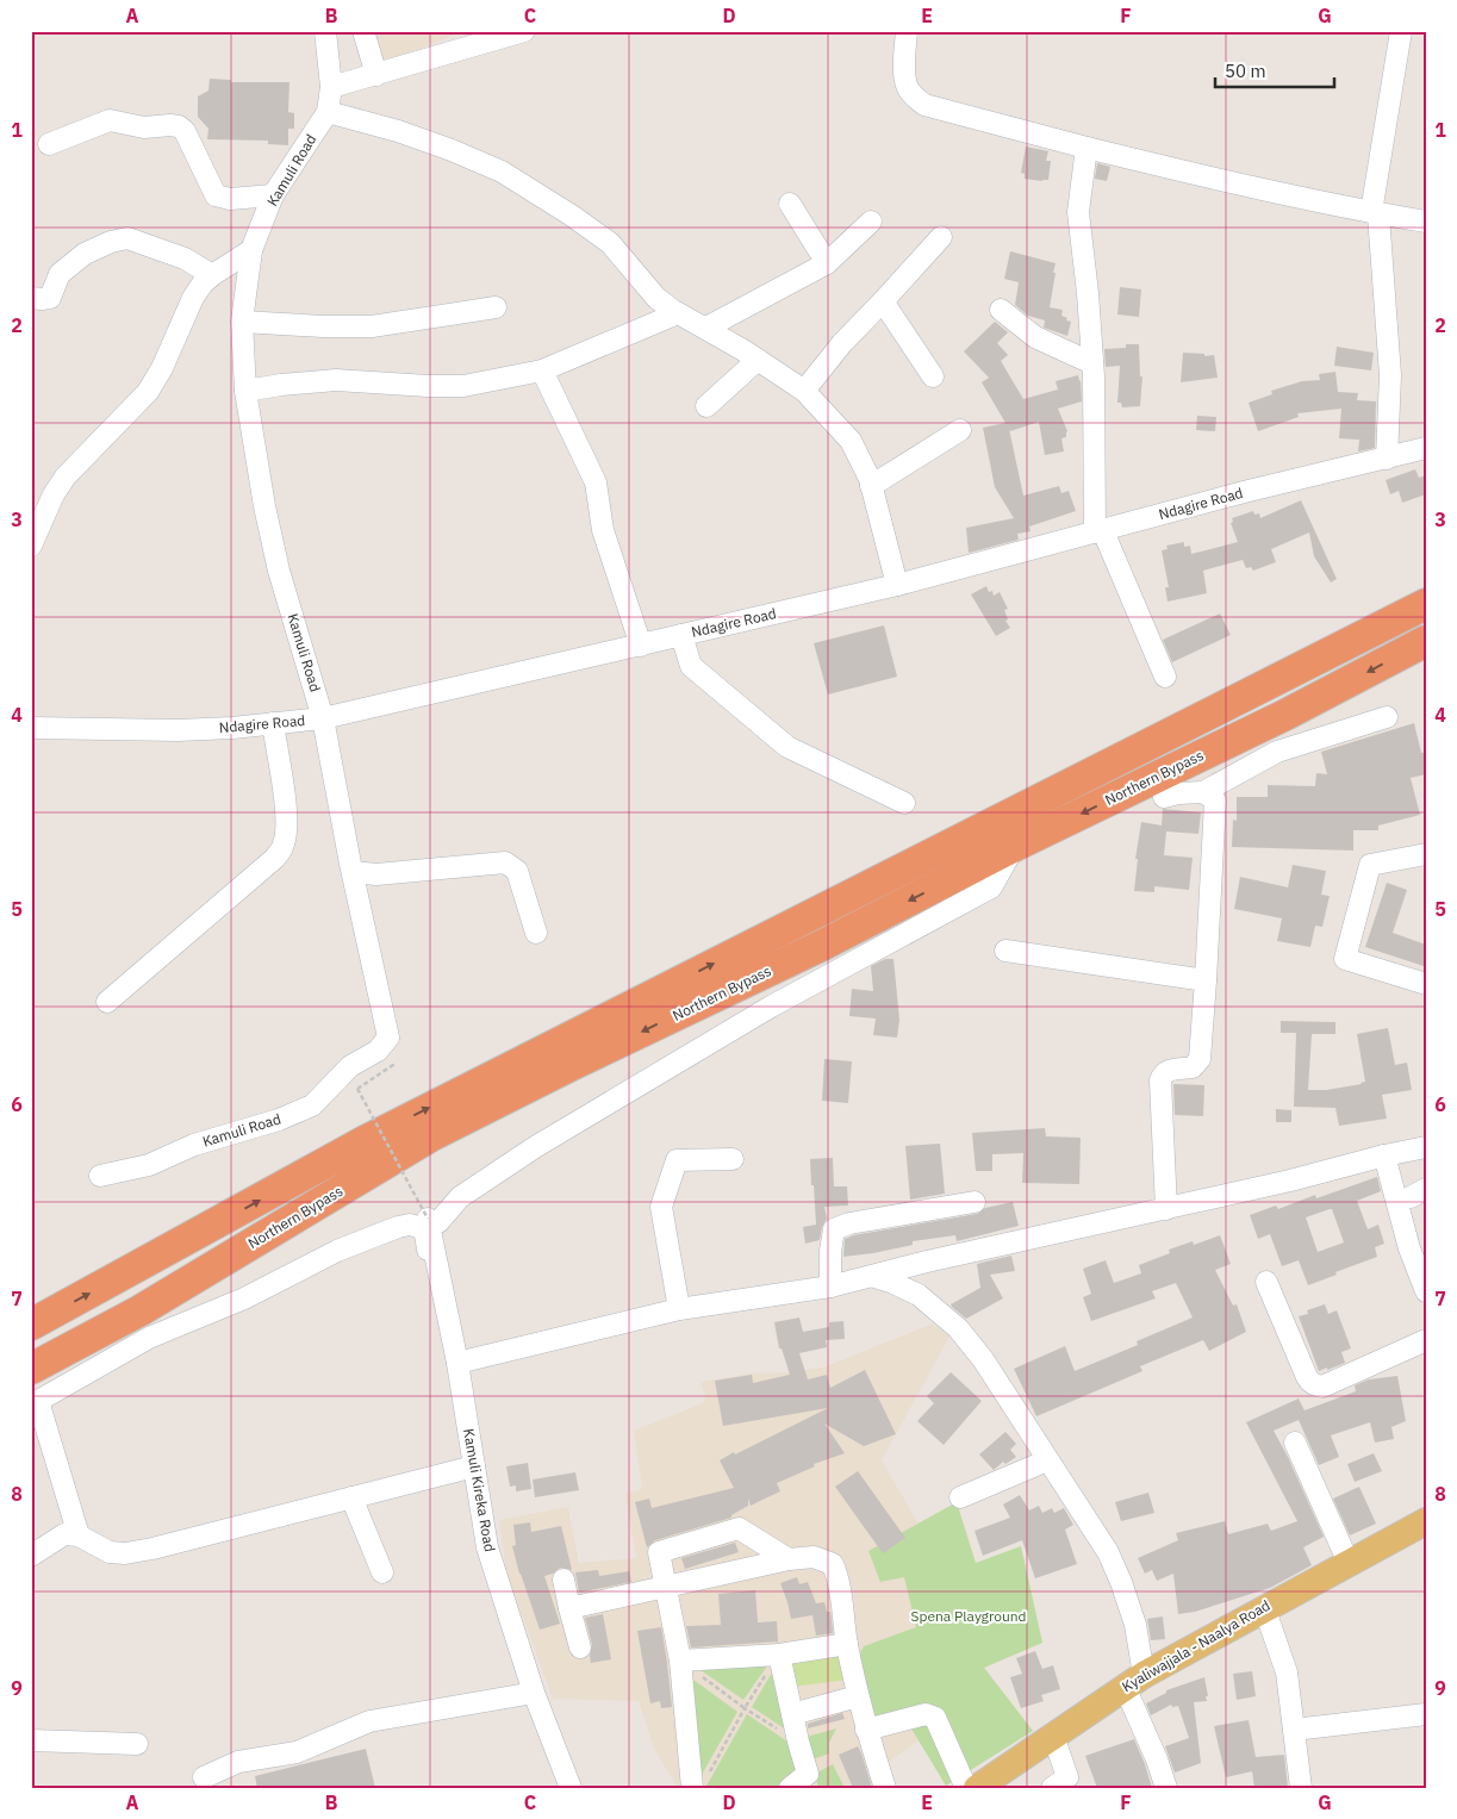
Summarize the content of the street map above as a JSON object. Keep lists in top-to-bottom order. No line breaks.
{"streets":{"highway":["Northern Bypass"],"main road":["Kyaliwajjala - Naalya Road"],"street":["Kamuli Road","Ndagire Road","Kamuli Kireka Road"]},"crossings":[["Kamuli Road","Ndagire Road"]],"parks":["Spena Playground"],"scale_bar":"50 m","grid":{"columns":["A","B","C","D","E","F","G"],"rows":["1","2","3","4","5","6","7","8","9"]}}
